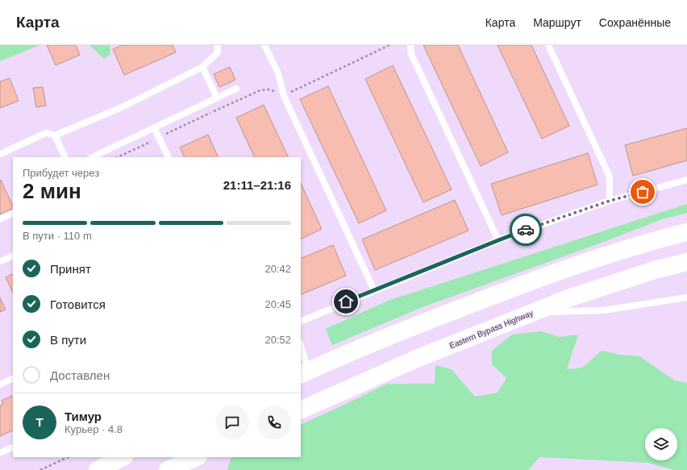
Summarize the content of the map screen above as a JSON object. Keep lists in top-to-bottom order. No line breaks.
{"streets":{"main road":["Eastern Bypass Highway"]},"page":{"header":"Карта","nav":["Карта","Маршрут","Сохранённые"],"heading":["2 мин","Прибудет через","21:11–21:16"],"panel":["Тимур","Курьер · 4.8"],"bar":"В пути · 110 m","list":[["Принят","20:42"],["Готовится","20:45"],["В пути","20:52"],"Доставлен"],"round":"Т"}}
